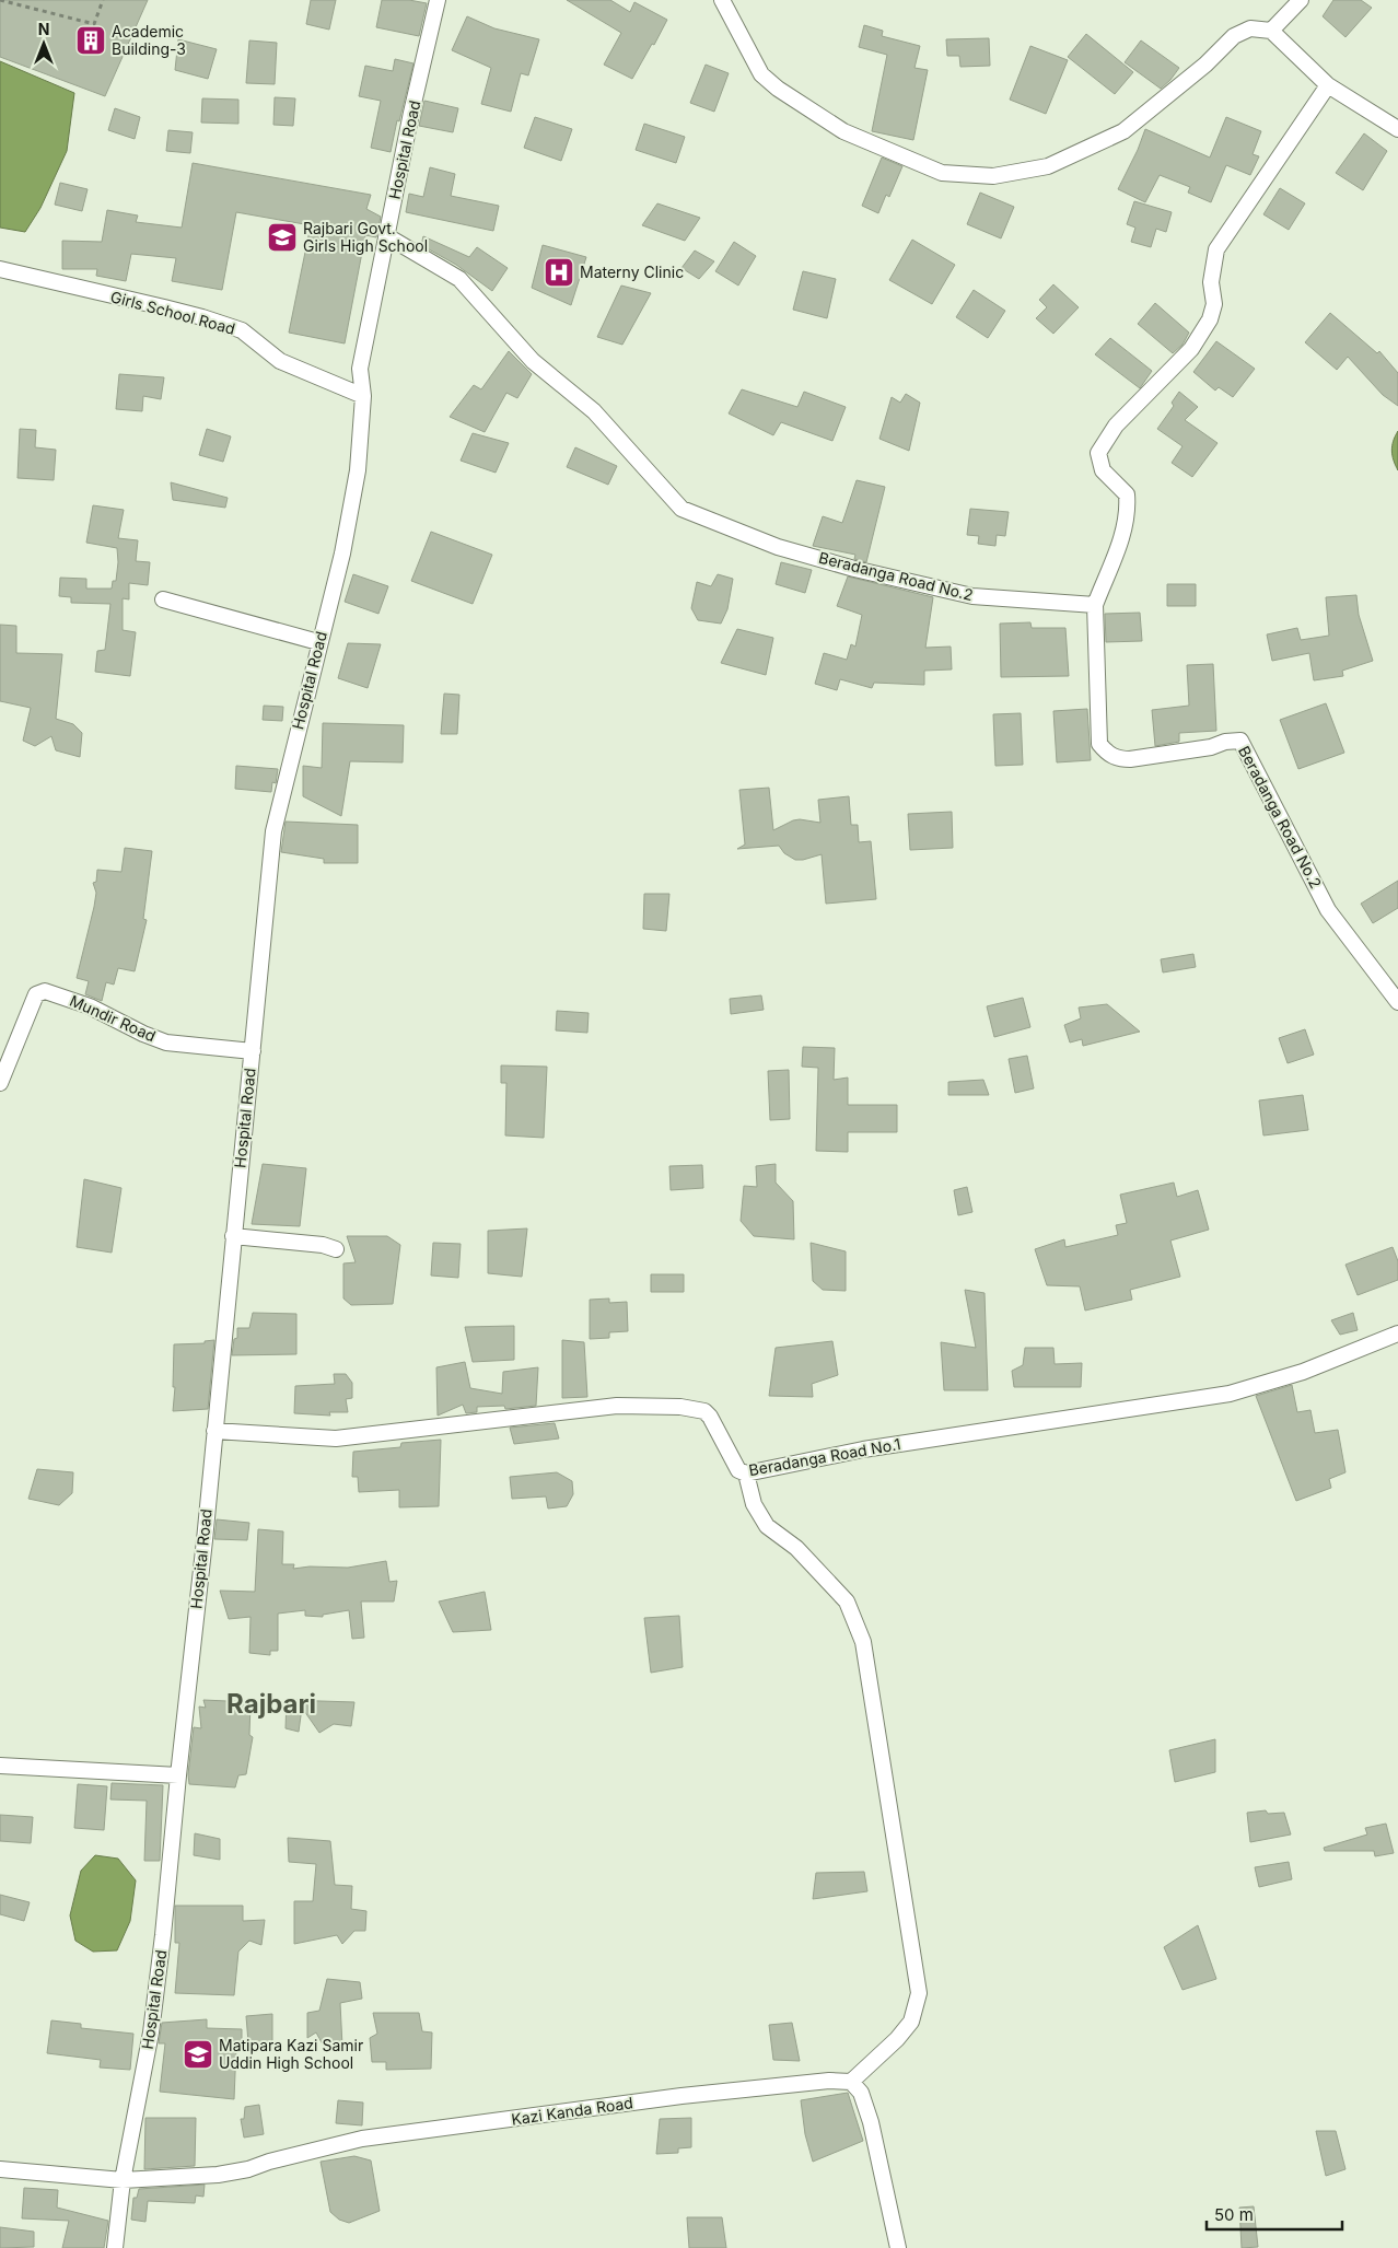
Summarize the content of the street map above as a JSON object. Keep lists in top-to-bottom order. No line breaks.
{"streets":{"street":["Hospital Road","Girls School Road","Beradanga Road No.2","Mundir Road","Beradanga Road No.1","Kazi Kanda Road"]},"crossings":[["Hospital Road","Girls School Road"],["Hospital Road","Beradanga Road No.2"],["Hospital Road","Mundir Road"],["Hospital Road","Beradanga Road No.1"],["Hospital Road","Kazi Kanda Road"]],"districts":["Rajbari"],"places":{"building":["Academic Building-3"],"school or university":["Rajbari Govt. Girls High School","Matipara Kazi Samir Uddin High School"],"hospital":["Materny Clinic"]},"scale_bar":"50 m","north":"top"}
